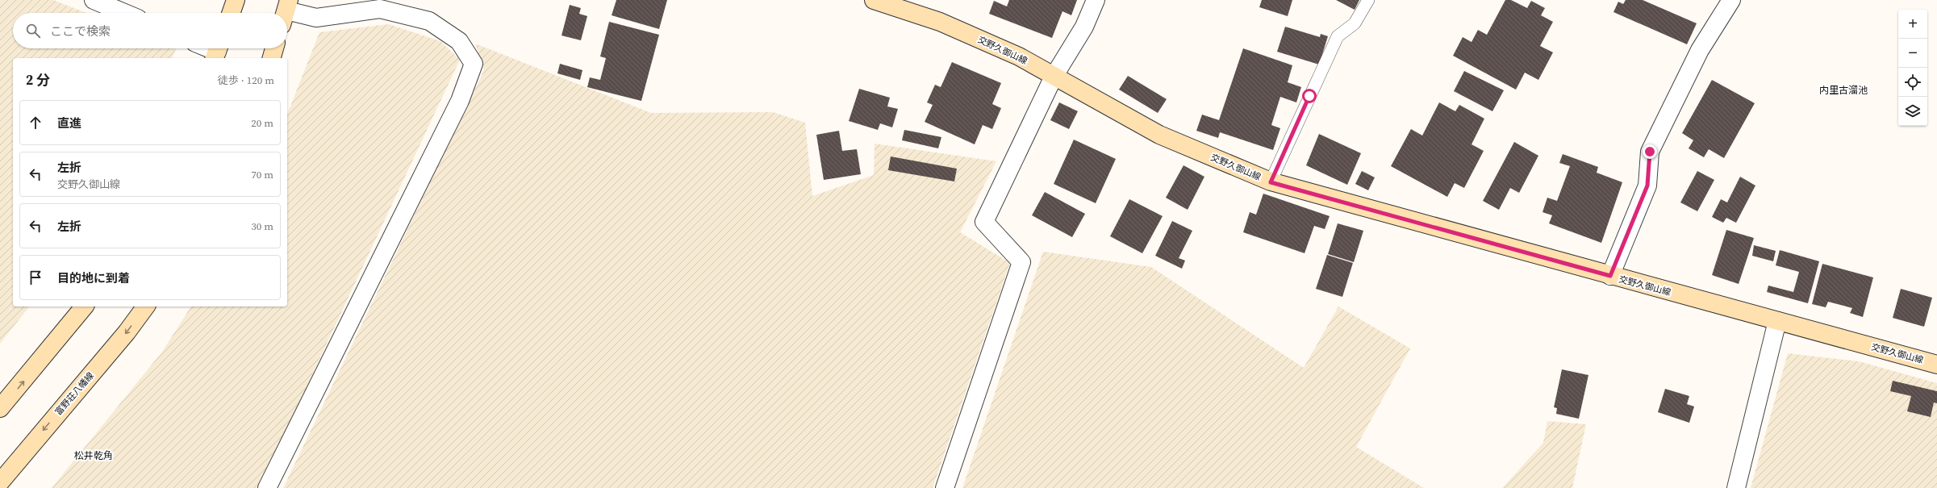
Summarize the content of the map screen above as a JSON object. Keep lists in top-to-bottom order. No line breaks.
{"streets":{"main road":["交野久御山線","富野荘八幡線"]},"districts":["内里古溜池","松井乾角"],"page":{"map_buttons":["+","−"],"search":"ここで検索","heading":["2 分","徒歩 · 120 m"],"list":[["直進","20 m"],["左折","交野久御山線","70 m"],["左折","30 m"],"目的地に到着"]}}
